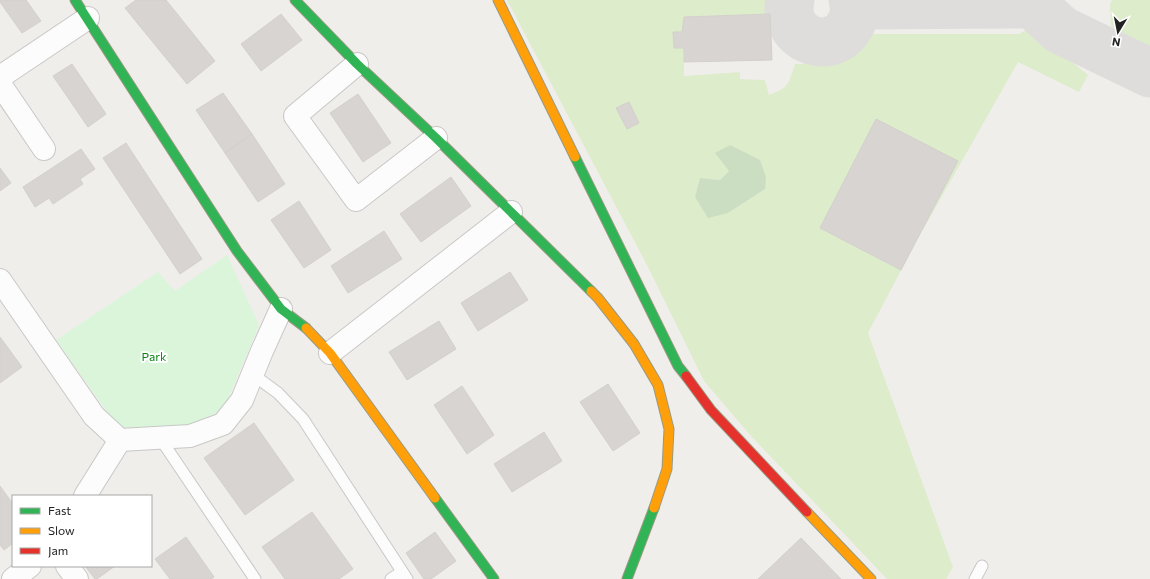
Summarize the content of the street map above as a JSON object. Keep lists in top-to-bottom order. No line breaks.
{"parks":["Park"],"legend":["Fast","Slow","Jam"],"north":"bottom"}
